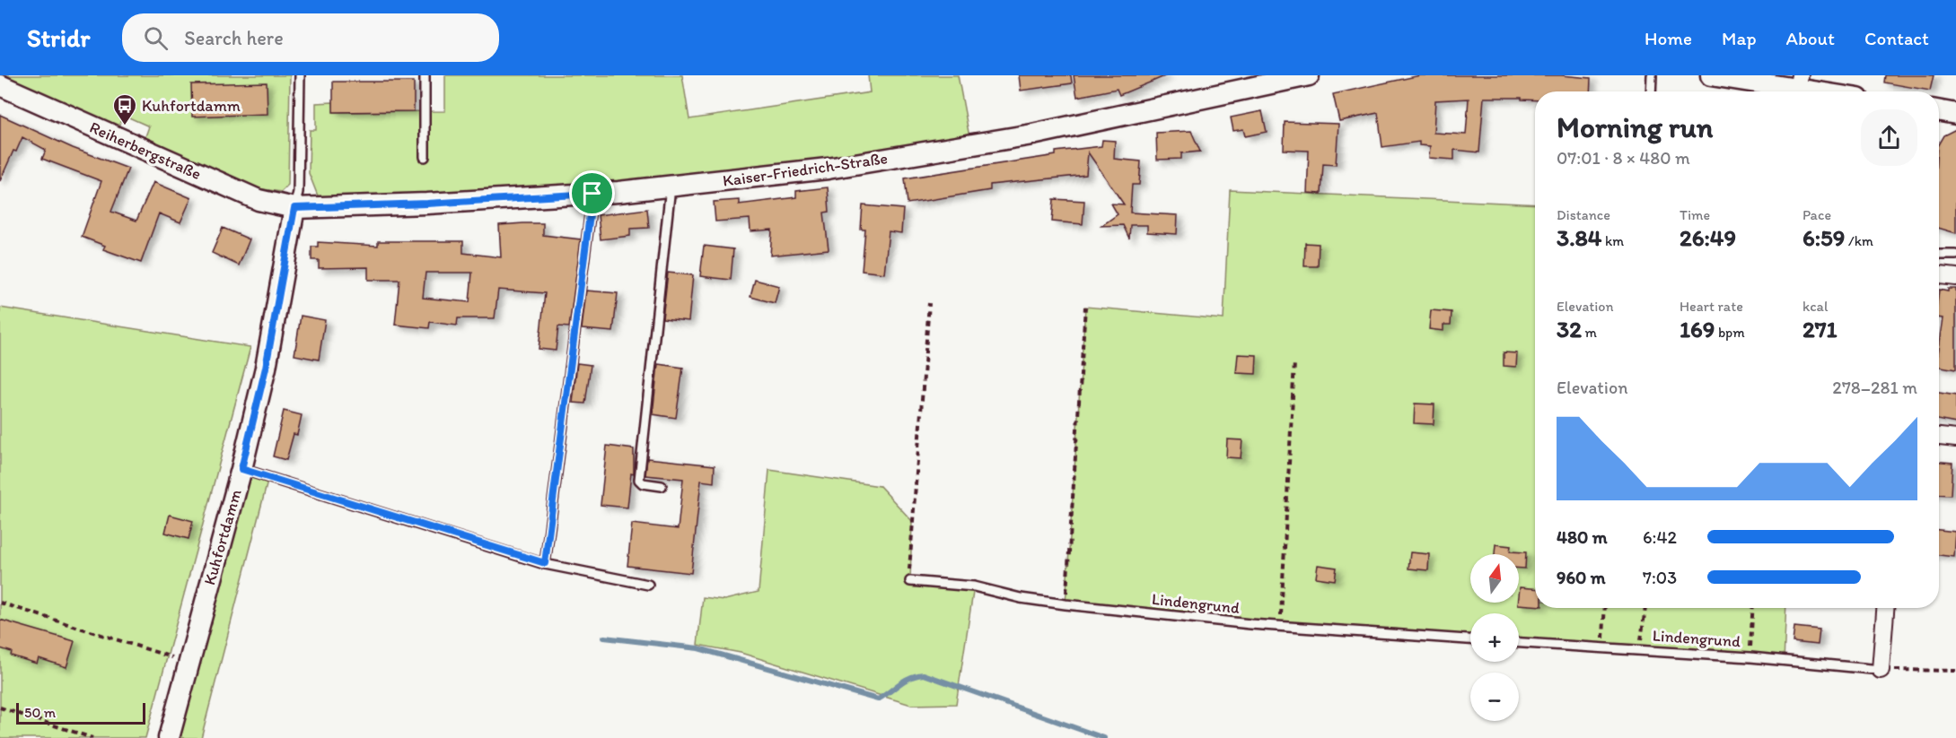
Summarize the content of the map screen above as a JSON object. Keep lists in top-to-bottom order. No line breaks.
{"streets":{"street":["Reiherbergstraße","Kaiser-Friedrich-Straße","Kuhfortdamm"],"lane":["Lindengrund"]},"crossings":[["Reiherbergstraße","Kaiser-Friedrich-Straße"],["Reiherbergstraße","Kuhfortdamm"],["Kaiser-Friedrich-Straße","Kuhfortdamm"]],"places":{"bus stop":["Kuhfortdamm"]},"scale_bar":"50 m","north":"top","page":{"header":"Stridr","search":"Search here","nav":["Home","Map","About","Contact"],"heading":["Morning run","07:01 · 8 × 480 m"],"stats":[["Distance","3.84 km"],["Time","26:49"],["Pace","6:59 /km"],["Elevation","32 m"],["Heart rate","169 bpm"],["kcal","271"]],"chart":["Elevation","278–281 m"],"list":[{"name":"480 m","note":"6:42"},{"name":"960 m","note":"7:03"}],"map_buttons":["+","−"],"scale":"50 m"}}
